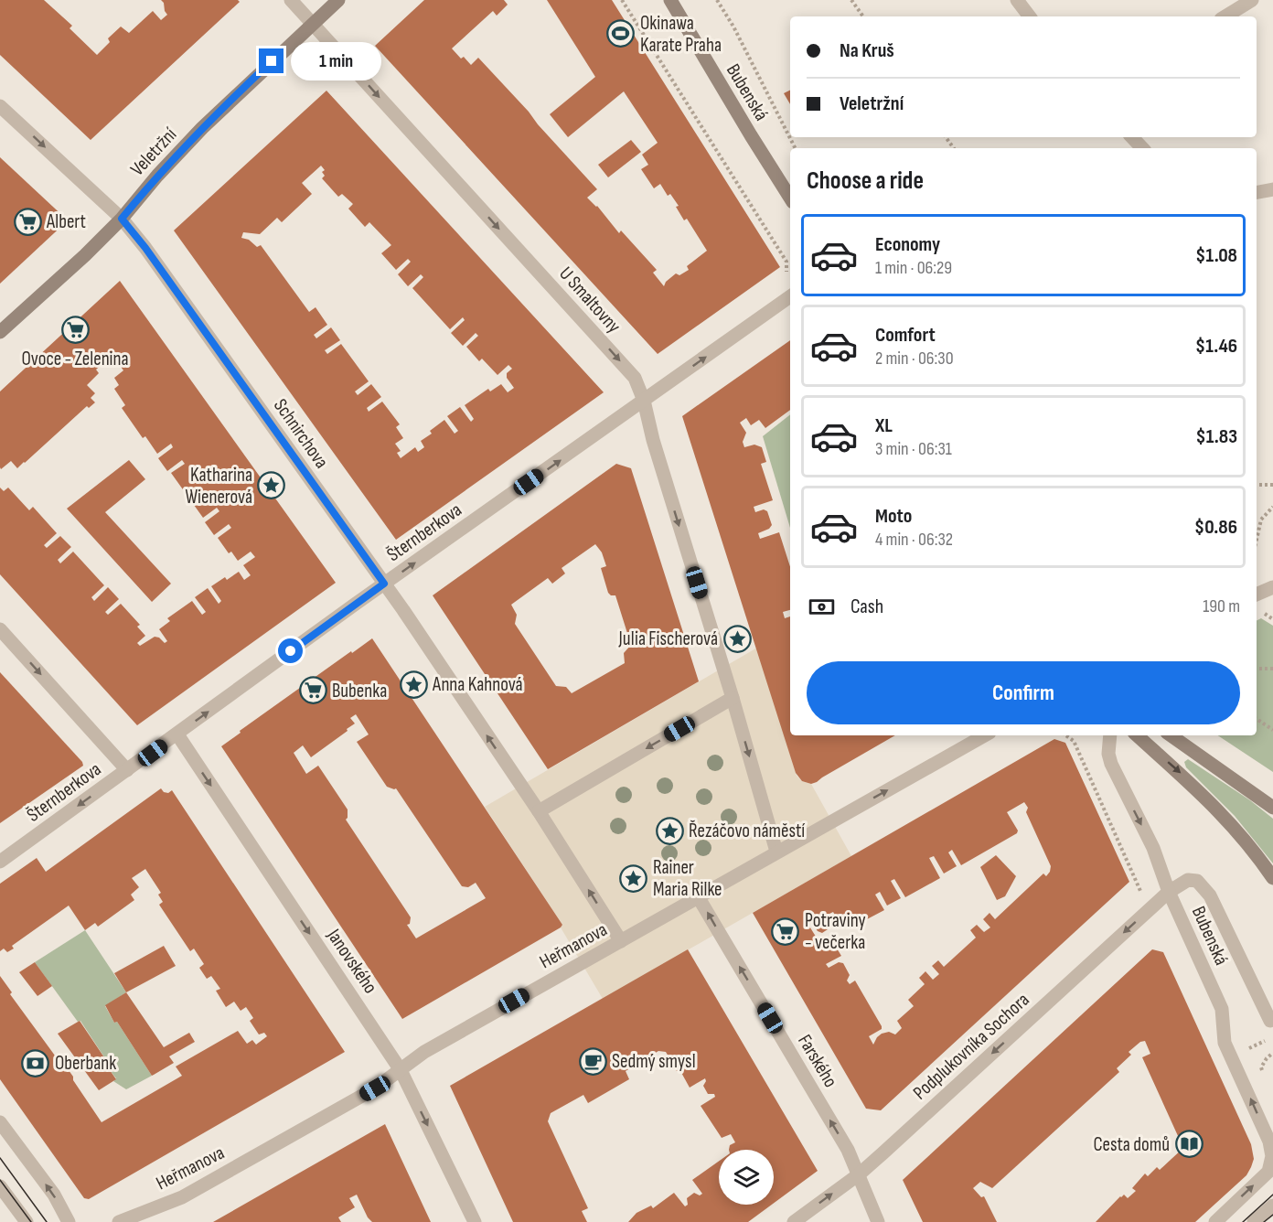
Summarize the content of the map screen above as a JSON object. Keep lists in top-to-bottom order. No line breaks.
{"streets":{"main road":["Bubenská","Veletržní"],"street":["U Smaltovny","Schnirchova","Šternberkova","Heřmanova","Janovského","Podplukovníka Sochora","Farského"]},"crossings":[["Bubenská","Podplukovníka Sochora"],["Veletržní","U Smaltovny"],["Veletržní","Schnirchova"],["U Smaltovny","Šternberkova"],["Schnirchova","Šternberkova"],["Šternberkova","Janovského"],["Heřmanova","Janovského"],["Heřmanova","Farského"],["Podplukovníka Sochora","Farského"]],"one_way":["U Smaltovny","Janovského","Farského"],"places":{"sports":["Okinawa Karate Praha"],"supermarket":["Albert","Ovoce - Zelenina","Bubenka","Potraviny - večerka"],"place":["Katharina Wienerová","Julia Fischerová","Anna Kahnová","Řezáčovo náměstí","Rainer Maria Rilke"],"cafe":["Sedmý smysl"],"bank":["Oberbank"],"library":["Cesta domů"]},"page":{"banner":["Na Kruš","Veletržní"],"bubble":"1 min","heading":"Choose a ride","list":[{"name":"Economy","note":"1 min · 06:29","value":"$1.08"},{"name":"Comfort","note":"2 min · 06:30","value":"$1.46"},{"name":"XL","note":"3 min · 06:31","value":"$1.83"},{"name":"Moto","note":"4 min · 06:32","value":"$0.86"}],"pay":["Cash","190 m"],"buttons":"Confirm"}}
